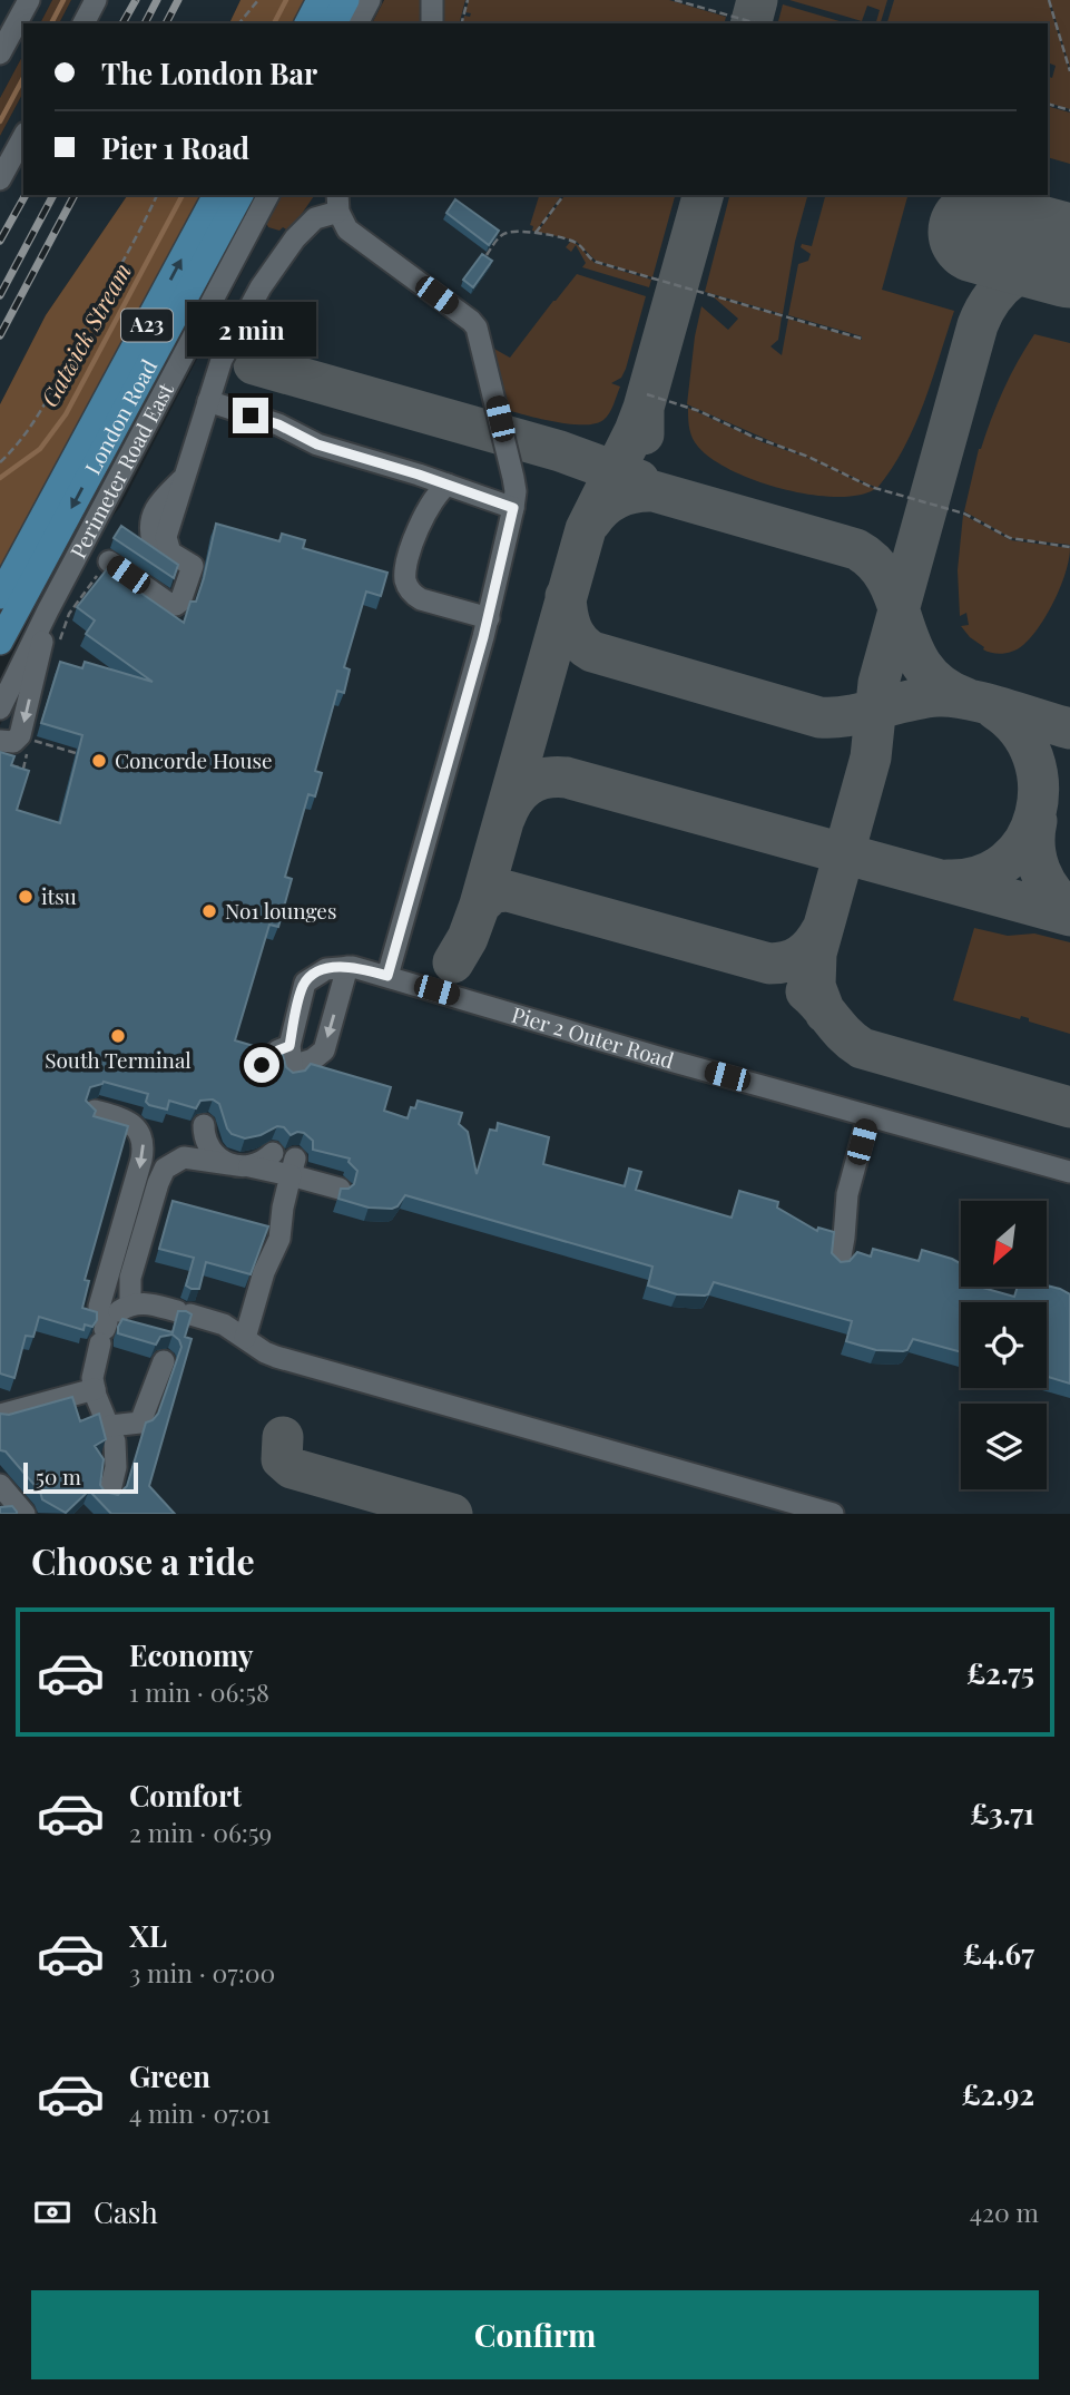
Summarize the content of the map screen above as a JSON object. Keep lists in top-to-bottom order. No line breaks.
{"streets":{"main road":["A23","London Road"],"street":["Perimeter Road East","Pier 2 Outer Road"]},"water":["Gatwick Stream"],"places":["Concorde House","itsu","No1 lounges","South Terminal"],"scale_bar":"50 m","north":"bottom left","page":{"banner":["The London Bar","Pier 1 Road"],"bubble":"2 min","scale":"50 m","heading":"Choose a ride","list":[{"name":"Economy","note":"1 min · 06:58","value":"£2.75"},{"name":"Comfort","note":"2 min · 06:59","value":"£3.71"},{"name":"XL","note":"3 min · 07:00","value":"£4.67"},{"name":"Green","note":"4 min · 07:01","value":"£2.92"}],"pay":["Cash","420 m"],"buttons":"Confirm"}}
